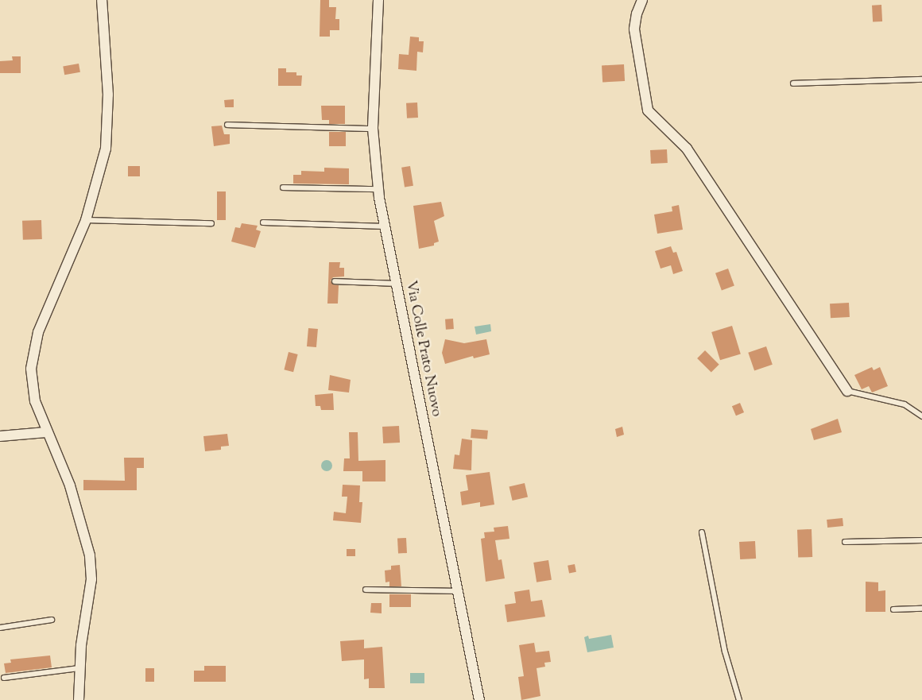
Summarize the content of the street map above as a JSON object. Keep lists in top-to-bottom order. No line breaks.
{"streets":{"street":["Via Colle Prato Nuovo"]}}
